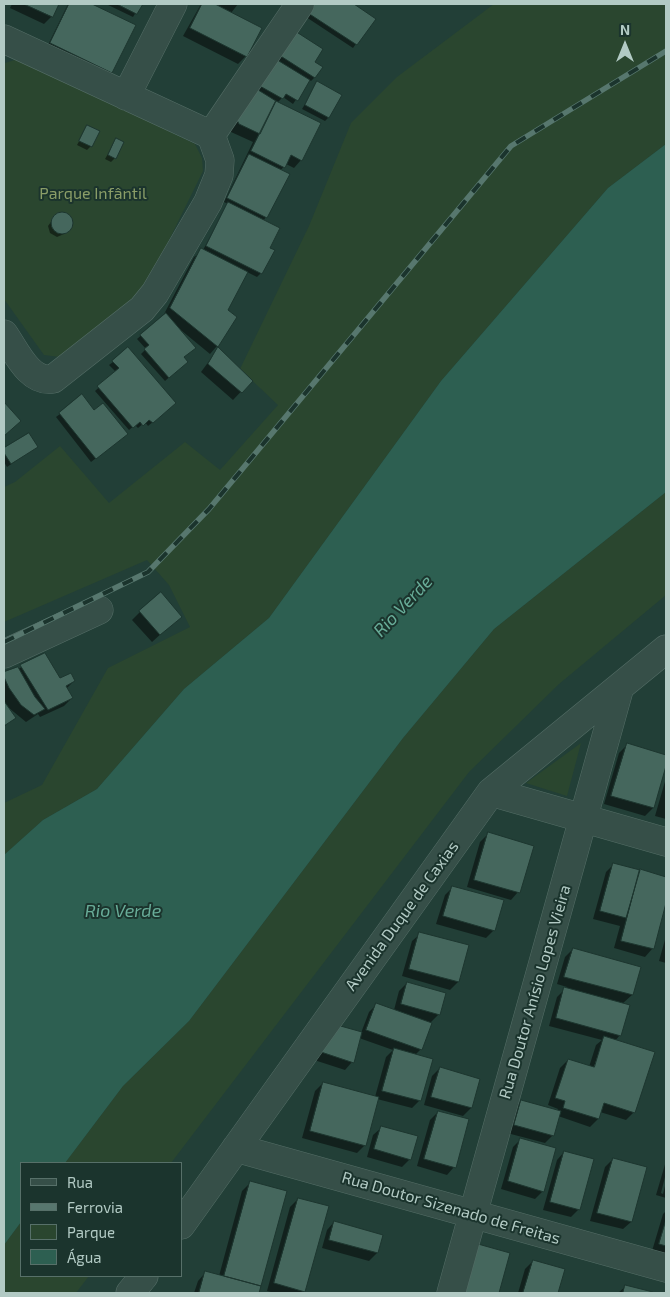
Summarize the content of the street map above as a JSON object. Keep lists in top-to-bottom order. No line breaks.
{"streets":{"street":["Avenida Duque de Caxias","Rua Doutor Anísio Lopes Vieira","Rua Doutor Sizenado de Freitas"]},"crossings":[["Avenida Duque de Caxias","Rua Doutor Anísio Lopes Vieira"],["Avenida Duque de Caxias","Rua Doutor Sizenado de Freitas"],["Rua Doutor Anísio Lopes Vieira","Rua Doutor Sizenado de Freitas"]],"water":["Rio Verde"],"parks":["Parque Infântil"],"legend":["Rua","Ferrovia","Parque","Água"],"north":"top"}
